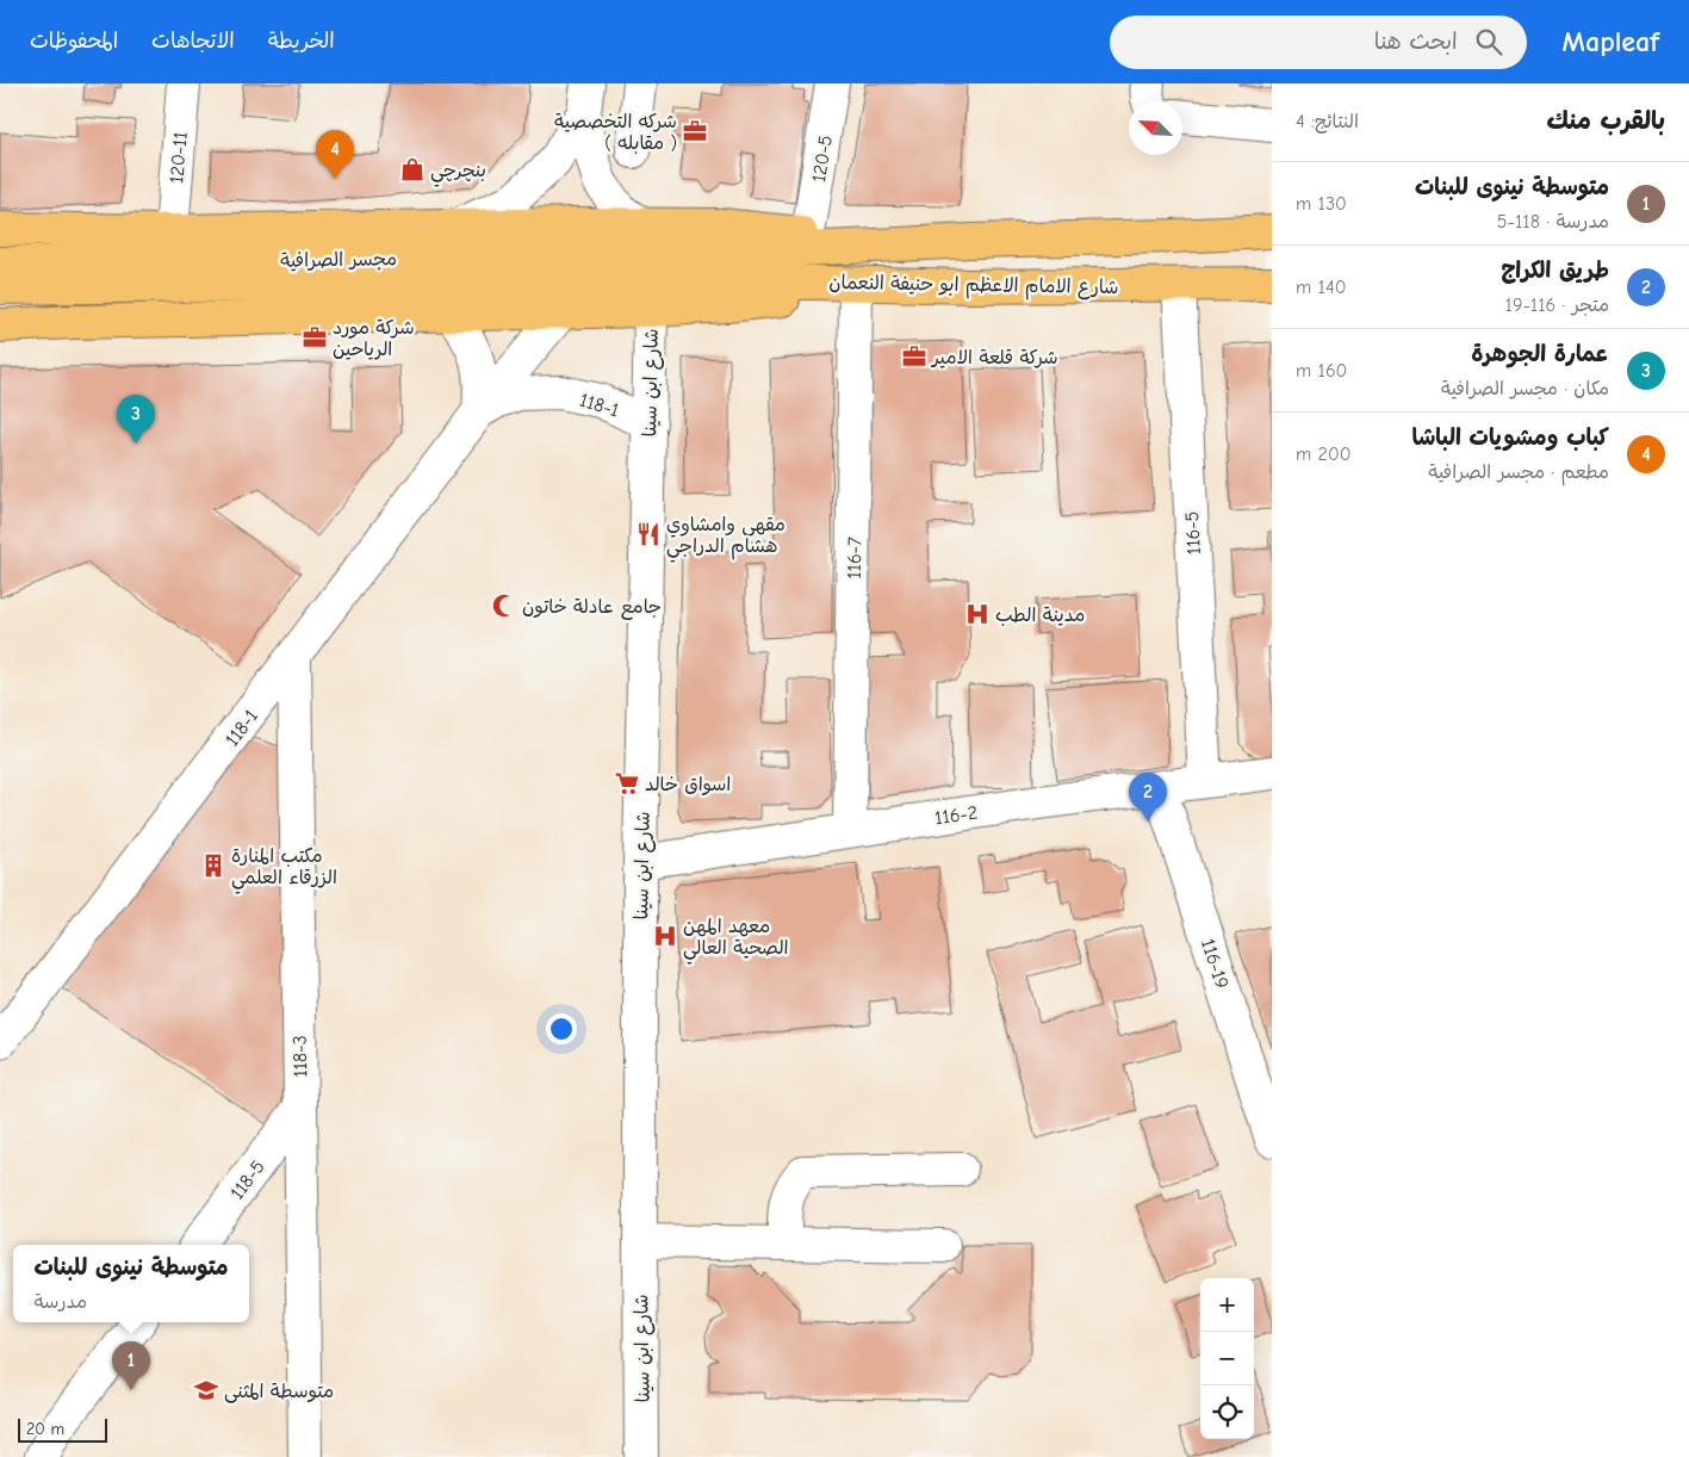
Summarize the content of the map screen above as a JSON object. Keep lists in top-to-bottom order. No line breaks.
{"streets":{"main road":["مجسر الصرافية","شارع الامام الاعظم ابو حنيفة النعمان"],"street":["120-11","120-5","شارع ابن سينا","118-1","116-5","116-7","116-2","116-19","118-3","118-5"]},"crossings":[["مجسر الصرافية","شارع الامام الاعظم ابو حنيفة النعمان"],["شارع الامام الاعظم ابو حنيفة النعمان","116-5"],["شارع الامام الاعظم ابو حنيفة النعمان","116-7"],["شارع ابن سينا","118-1"],["شارع ابن سينا","116-2"],["118-1","118-3"],["116-5","116-2"],["116-7","116-2"],["116-2","116-19"],["118-3","118-5"]],"places":{"office":["شركه التخصصية ( مقابله )","شركة مورد الرياحين","شركة قلعة الامير"],"shop":["بنچرچي"],"restaurant":["مقهى وامشاوي هشام الدراجي"],"mosque":["جامع عادلة خاتون"],"hospital":["مدينة الطب","معهد المهن الصحية العالي"],"supermarket":["اسواق خالد"],"building":["مكتب المنارة الزرقاء العلمي"],"school or university":["متوسطة المثنى"]},"scale_bar":"20 m","north":"top left","page":{"header":"Mapleaf","search":"ابحث هنا","nav":["الخريطة","الاتجاهات","المحفوظات"],"heading":["بالقرب منك","النتائج: 4"],"pins":["4","3","2","1"],"list":[{"mark":"1","name":"متوسطة نينوى للبنات","note":"مدرسة · 118-5","value":"130 m"},{"mark":"2","name":"طريق الكراج","note":"متجر · 116-19","value":"140 m"},{"mark":"3","name":"عمارة الجوهرة","note":"مكان · مجسر الصرافية","value":"160 m"},{"mark":"4","name":"كباب ومشويات الباشا","note":"مطعم · مجسر الصرافية","value":"200 m"}],"popup":["متوسطة نينوى للبنات","مدرسة"],"map_buttons":["+","−"],"scale":"20 m"}}
